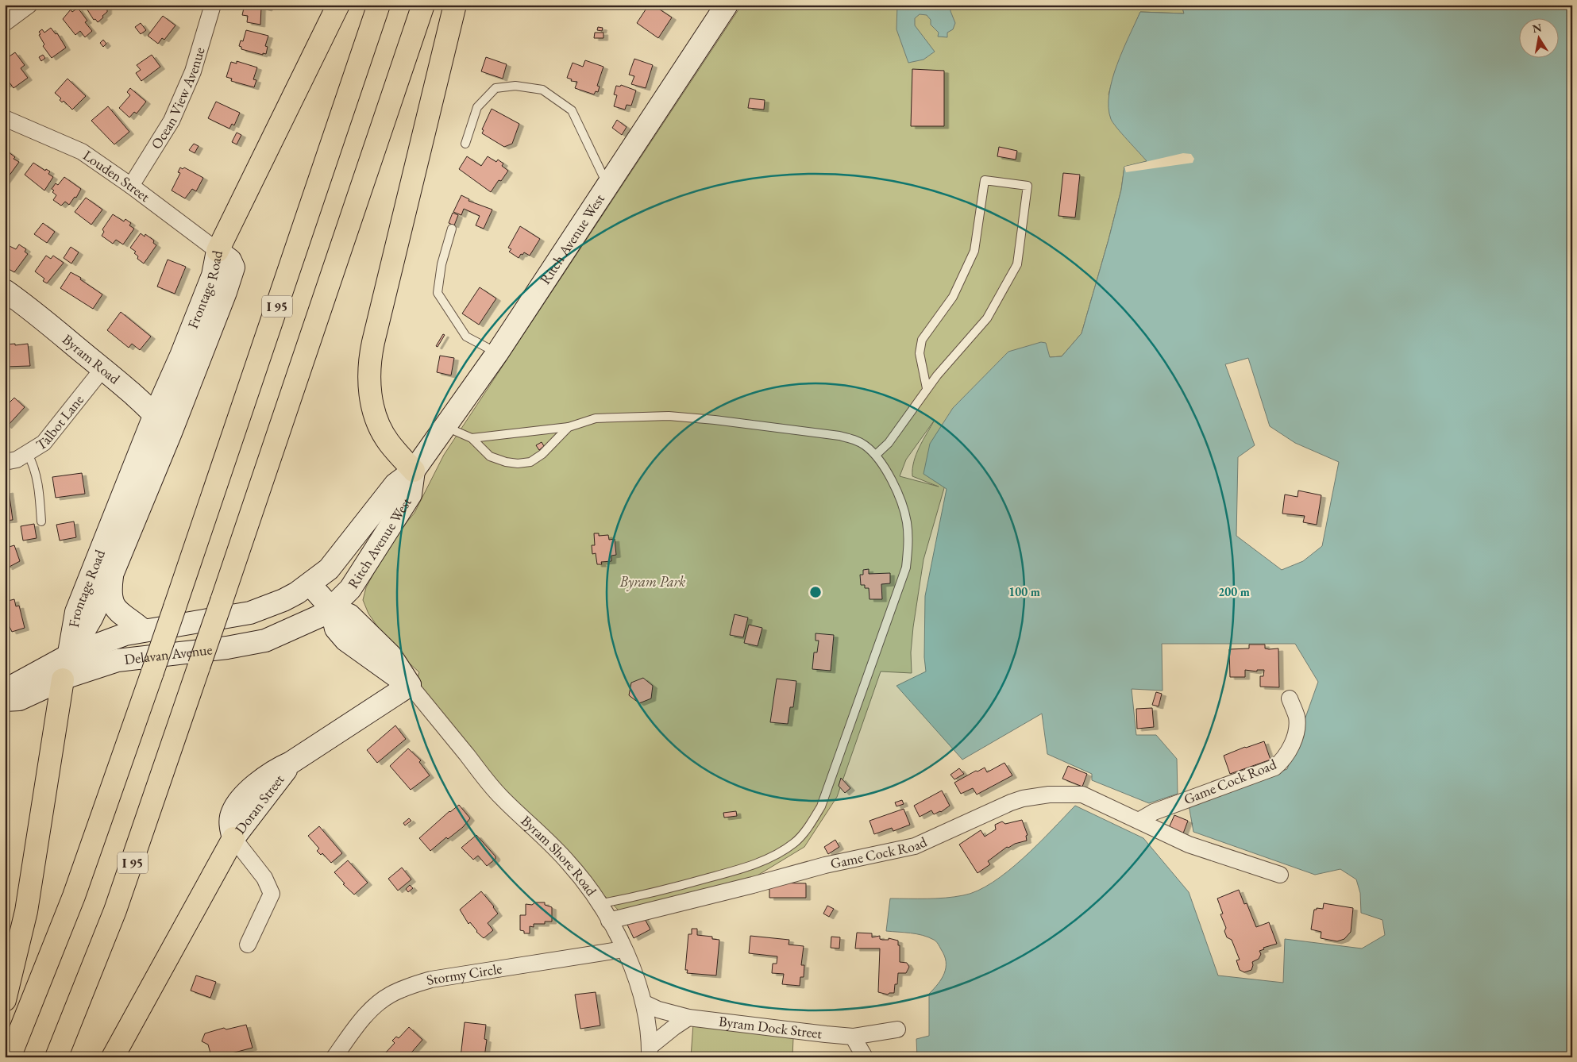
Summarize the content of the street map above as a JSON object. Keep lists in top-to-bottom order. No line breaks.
{"streets":{"highway":["I 95"],"main road":["Ritch Avenue West","Frontage Road","Byram Road","Delavan Avenue","Doran Street","Byram Shore Road"],"street":["Ocean View Avenue","Louden Street","Talbot Lane","Game Cock Road","Stormy Circle","Byram Dock Street"]},"crossings":[["Ocean View Avenue","Louden Street"],["Louden Street","Frontage Road"],["Ritch Avenue West","Delavan Avenue"],["Ritch Avenue West","Byram Shore Road"],["Frontage Road","Byram Road"],["Frontage Road","Delavan Avenue"],["Byram Road","Talbot Lane"],["Delavan Avenue","Byram Shore Road"],["Game Cock Road","Byram Shore Road"],["Doran Street","Byram Shore Road"],["Byram Shore Road","Stormy Circle"],["Byram Shore Road","Byram Dock Street"]],"parks":["Byram Park"],"north":"top","rings":["100 m","200 m"]}
